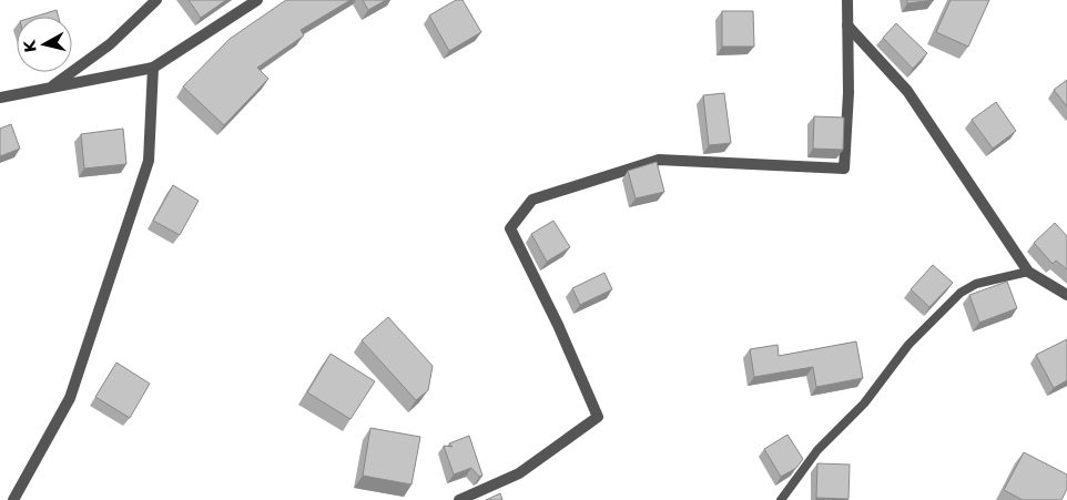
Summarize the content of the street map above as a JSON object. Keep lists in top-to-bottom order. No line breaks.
{"north":"left"}
